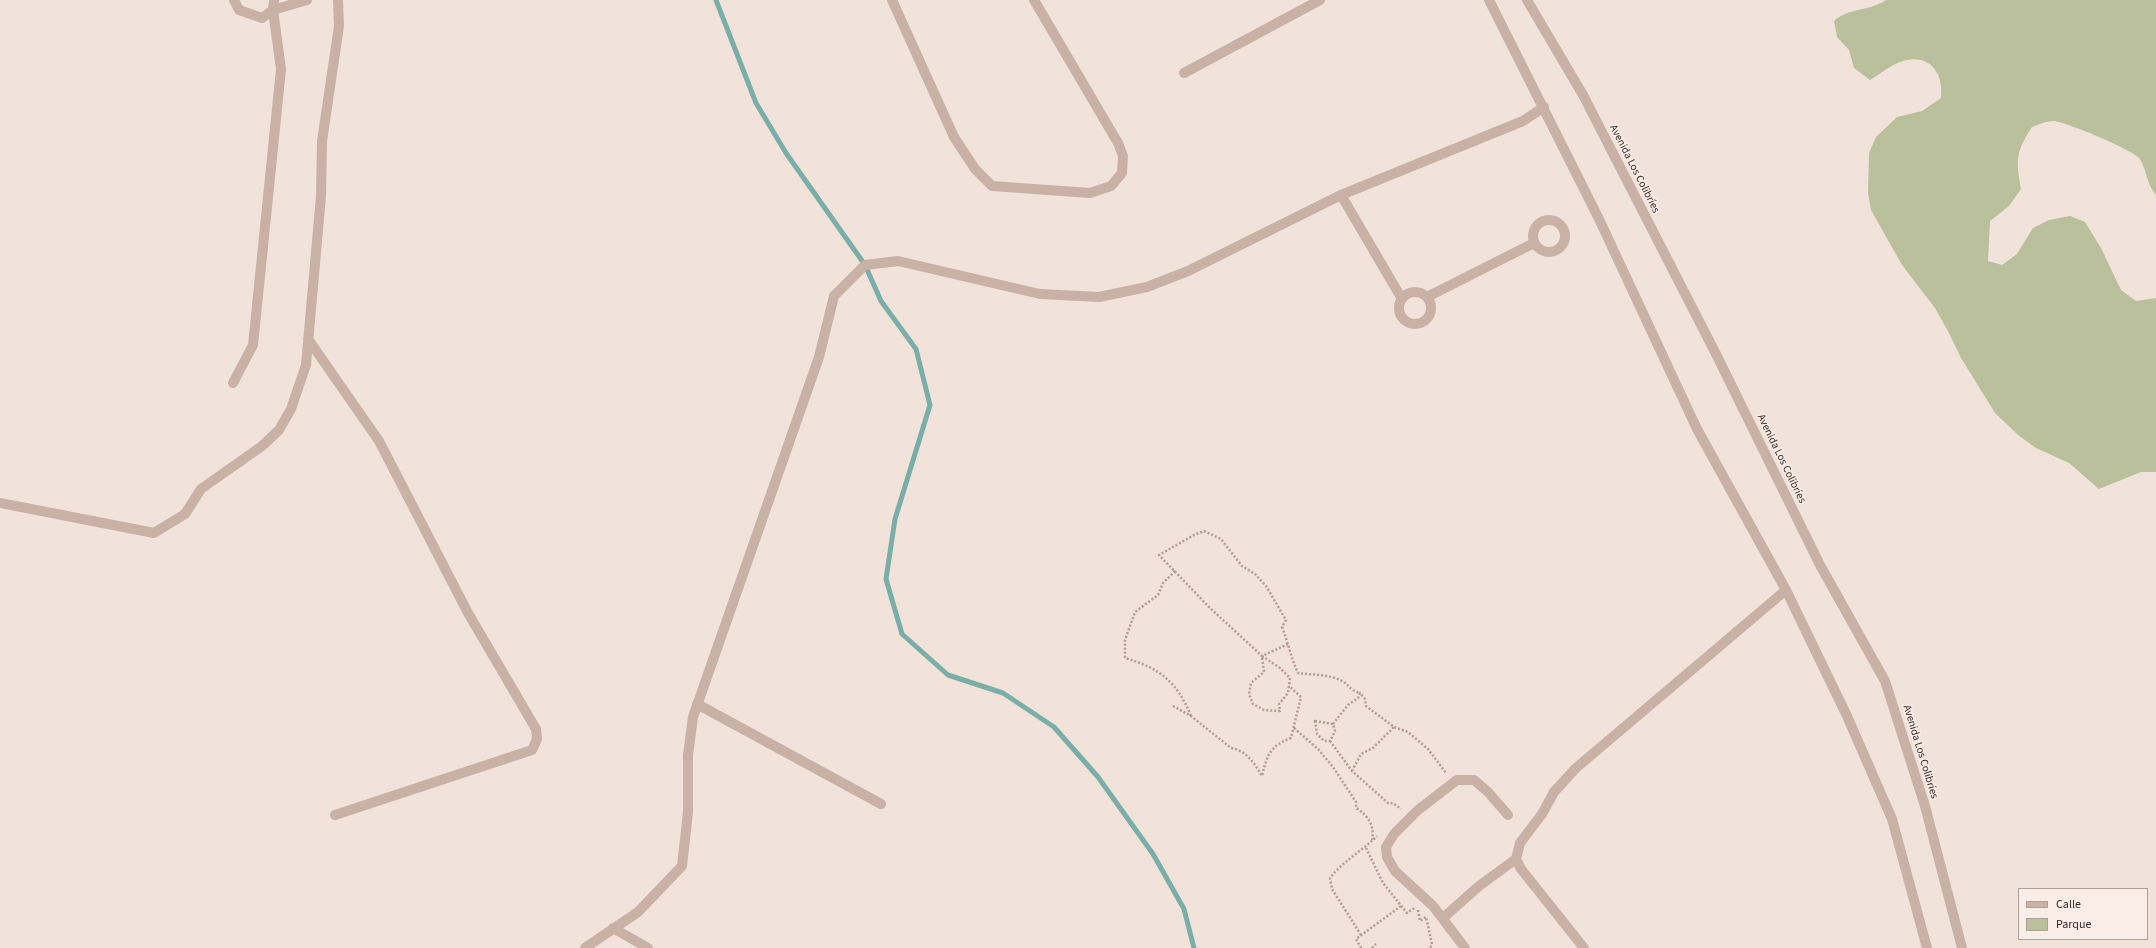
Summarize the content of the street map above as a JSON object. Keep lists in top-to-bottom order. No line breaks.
{"streets":{"street":["Avenida Los Colibríes"]},"legend":["Calle","Parque"]}
